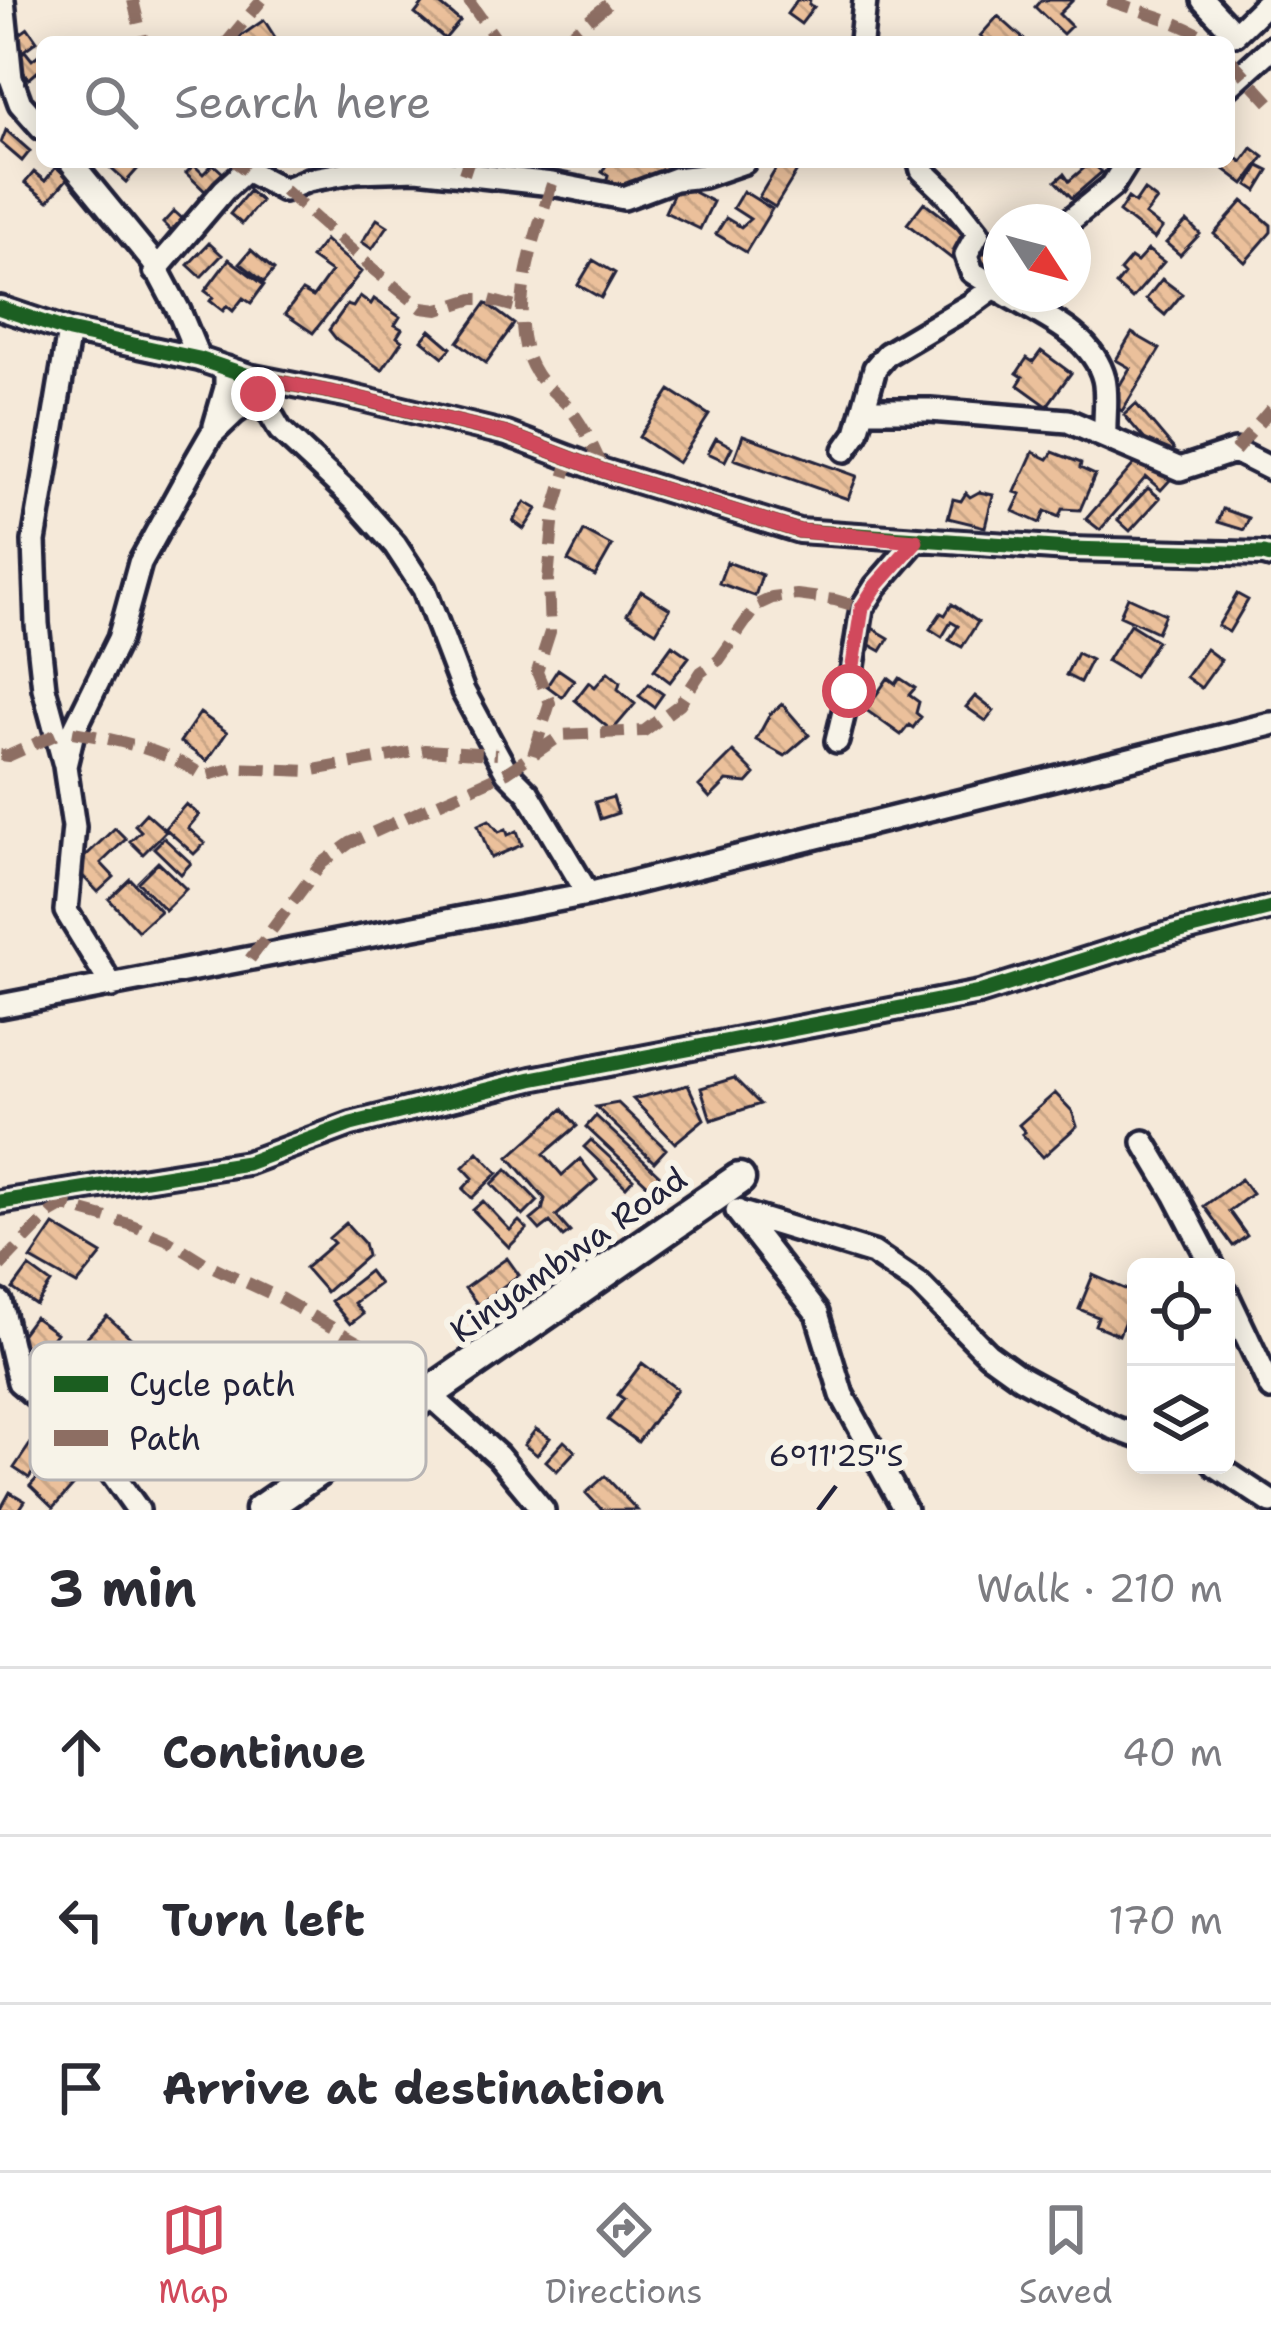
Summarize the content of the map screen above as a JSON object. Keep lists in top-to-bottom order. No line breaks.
{"streets":{"street":["Kinyambwa Road"]},"legend":["Cycle path","Path"],"north":"bottom right","page":{"search":"Search here","heading":["3 min","Walk · 210 m"],"list":[["Continue","40 m"],["Turn left","170 m"],"Arrive at destination"],"nav":["Map","Directions","Saved"]},"coordinates":["6°11'25\"S"]}
